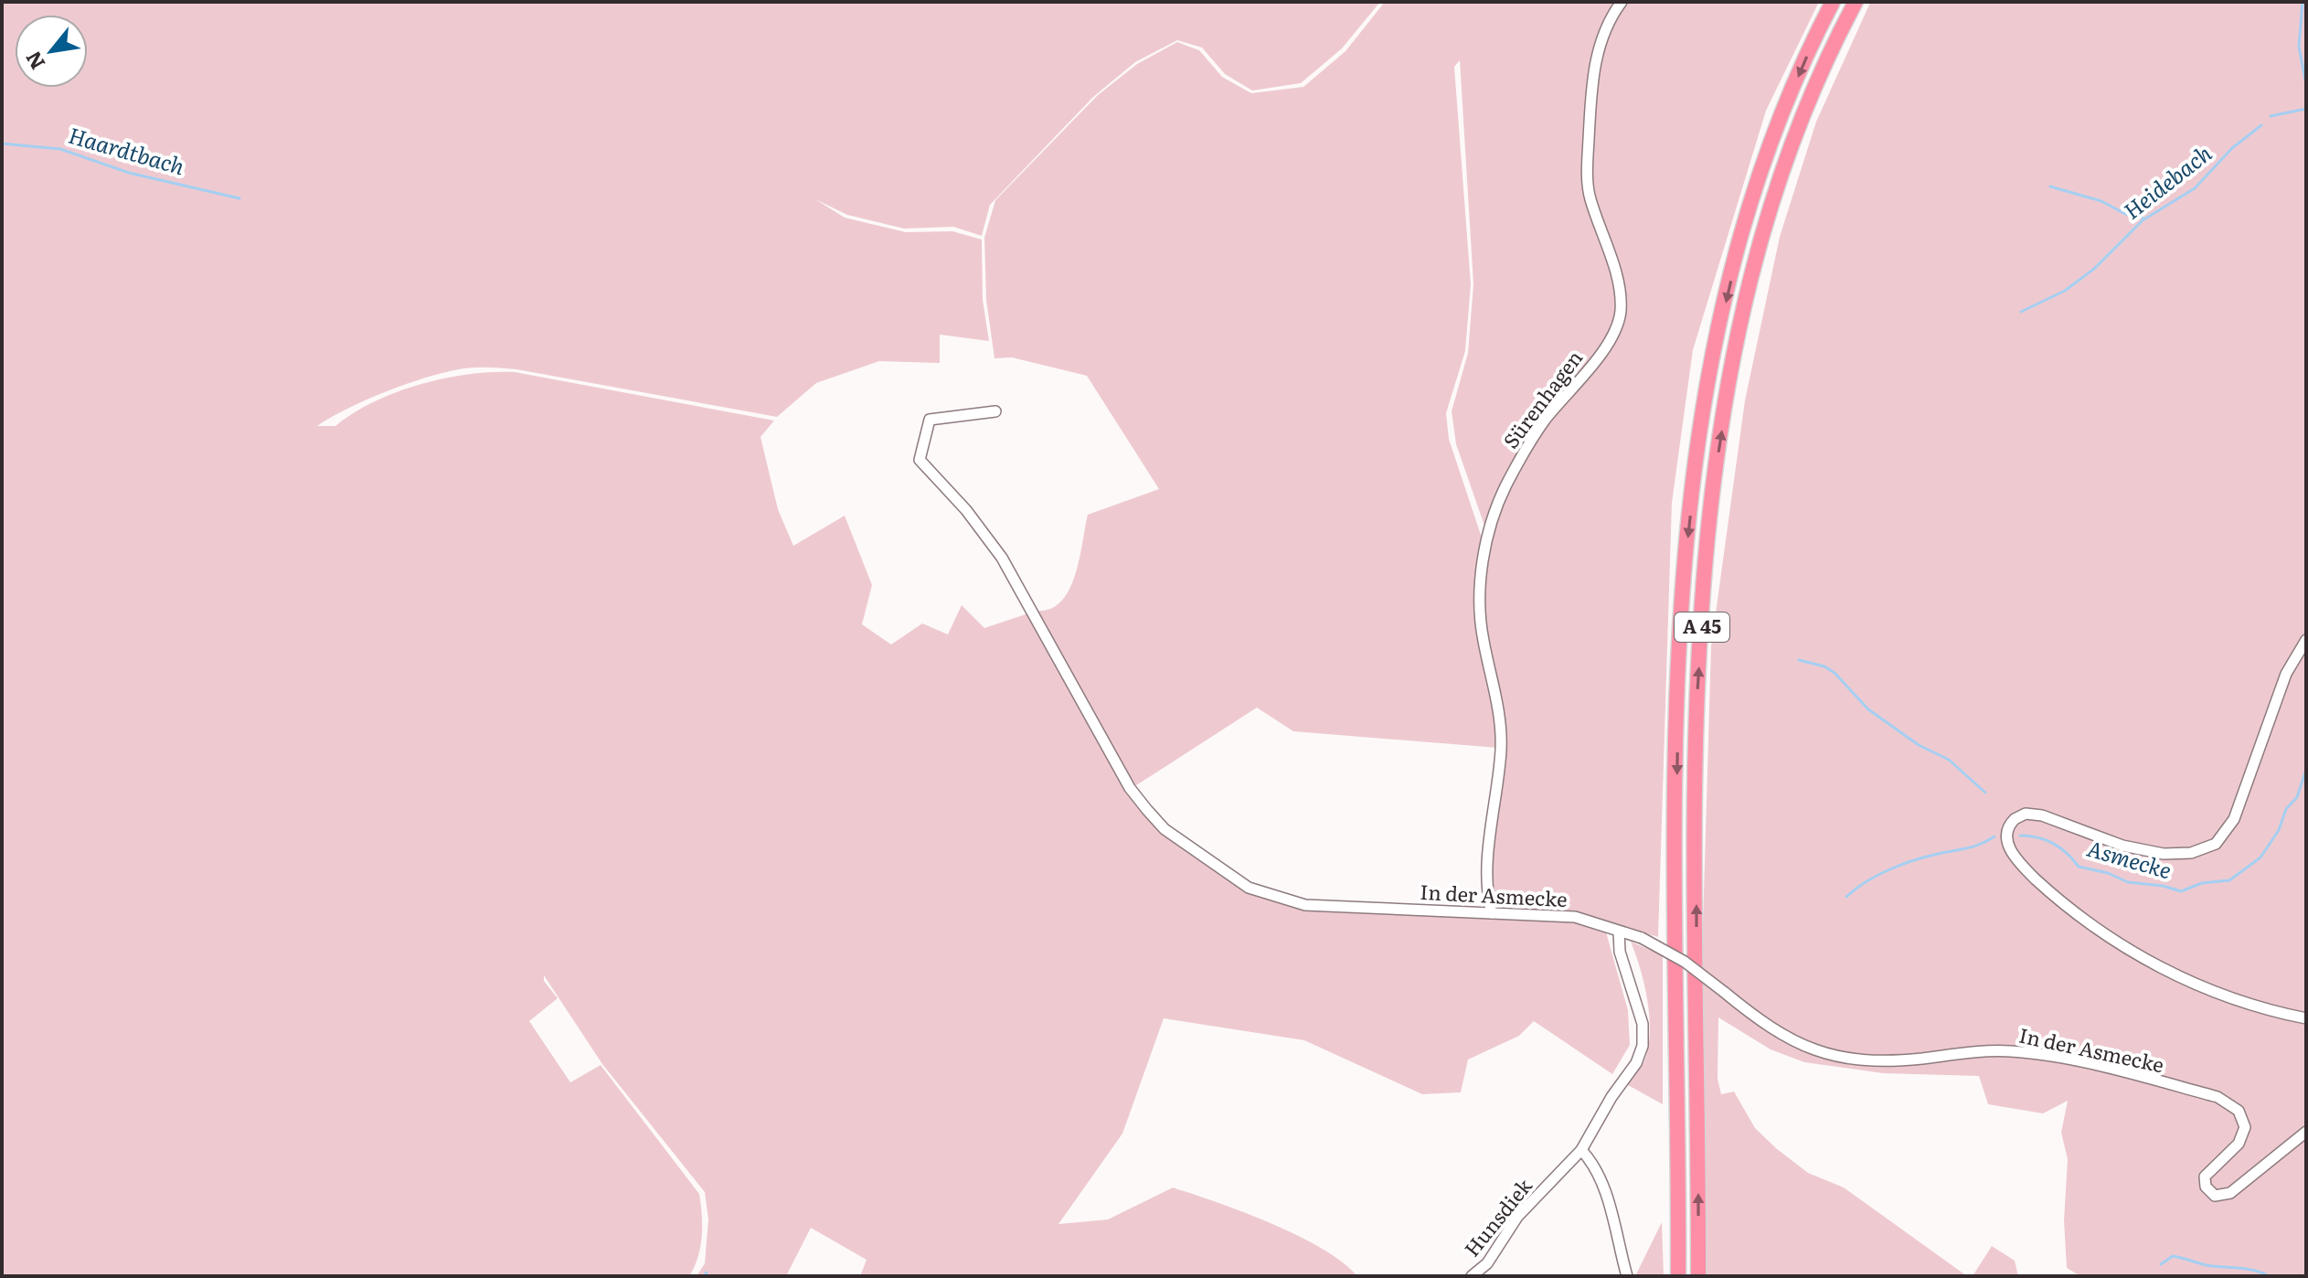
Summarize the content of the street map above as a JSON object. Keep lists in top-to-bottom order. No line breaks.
{"streets":{"highway":["A 45"],"street":["Sürenhagen","In der Asmecke","Hunsdiek"]},"crossings":[["Sürenhagen","In der Asmecke"],["In der Asmecke","Hunsdiek"]],"water":["Haardtbach","Heidebach","Asmecke"],"north":"bottom left"}
